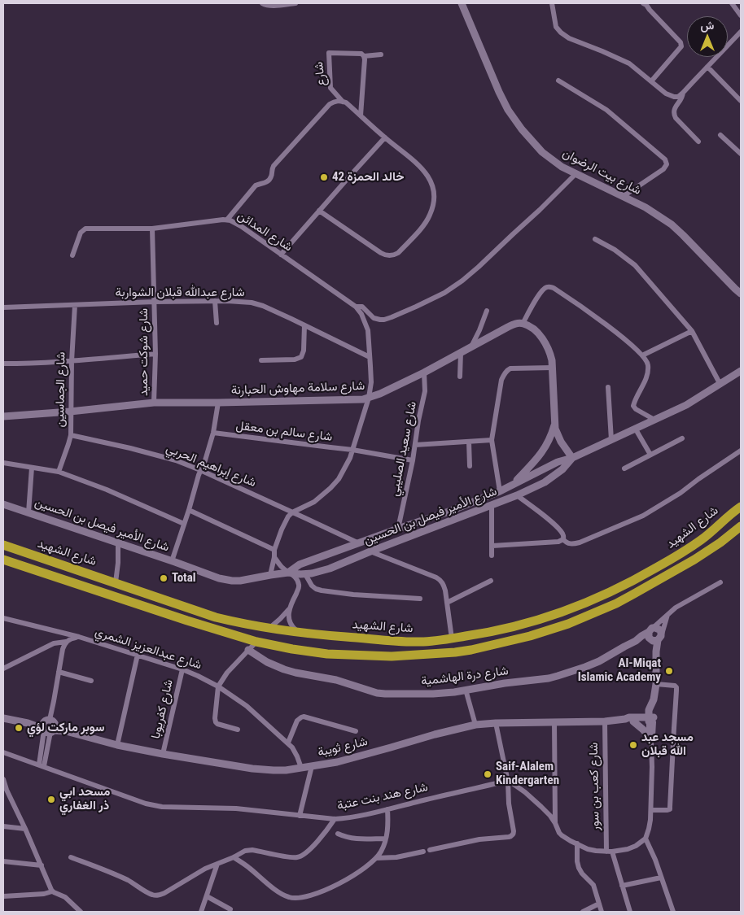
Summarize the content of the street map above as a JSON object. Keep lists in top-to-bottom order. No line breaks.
{"streets":{"highway":["شارع الشهيد"],"street":["شارع","شارع بيت الرضوان","شارع المدائن","شارع عبدالله قبلان الشواربة","شارع شوكت حميد","شارع سلامة مهاوش الحبارنة","شارع الجماسين","شارع سالم بن معقل","شارع سعيد الصليبي","شارع إبراهيم الحربي","شارع الأمير فيصل بن الحسين","شارع عبدالعزيز الشمري","شارع درة الهاشمية","شارع كفريوبا","شارع ثويبة","شارع كعب بن سور","شارع هند بنت عتبة"]},"crossings":[["شارع المدائن","شارع عبدالله قبلان الشواربة"],["شارع المدائن","شارع شوكت حميد"],["شارع المدائن","شارع سلامة مهاوش الحبارنة"],["شارع المدائن","شارع سالم بن معقل"],["شارع المدائن","شارع إبراهيم الحربي"],["شارع عبدالله قبلان الشواربة","شارع شوكت حميد"],["شارع عبدالله قبلان الشواربة","شارع الجماسين"],["شارع شوكت حميد","شارع سلامة مهاوش الحبارنة"],["شارع سلامة مهاوش الحبارنة","شارع الجماسين"],["شارع سلامة مهاوش الحبارنة","شارع سعيد الصليبي"],["شارع الجماسين","شارع إبراهيم الحربي"],["شارع سالم بن معقل","شارع سعيد الصليبي"],["شارع سعيد الصليبي","شارع الأمير فيصل بن الحسين"],["شارع إبراهيم الحربي","شارع الأمير فيصل بن الحسين"],["شارع عبدالعزيز الشمري","شارع كفريوبا"],["شارع عبدالعزيز الشمري","شارع ثويبة"],["شارع كفريوبا","شارع ثويبة"],["شارع ثويبة","شارع كعب بن سور"]],"places":["خالد الحمزة 42","Total","Al-Miqat Islamic Academy","سوبر ماركت لؤي","مسجد عبد الله قبلان","Saif-Alalem Kindergarten","مسحد ابي ذر الغفاري"],"north":"top"}
